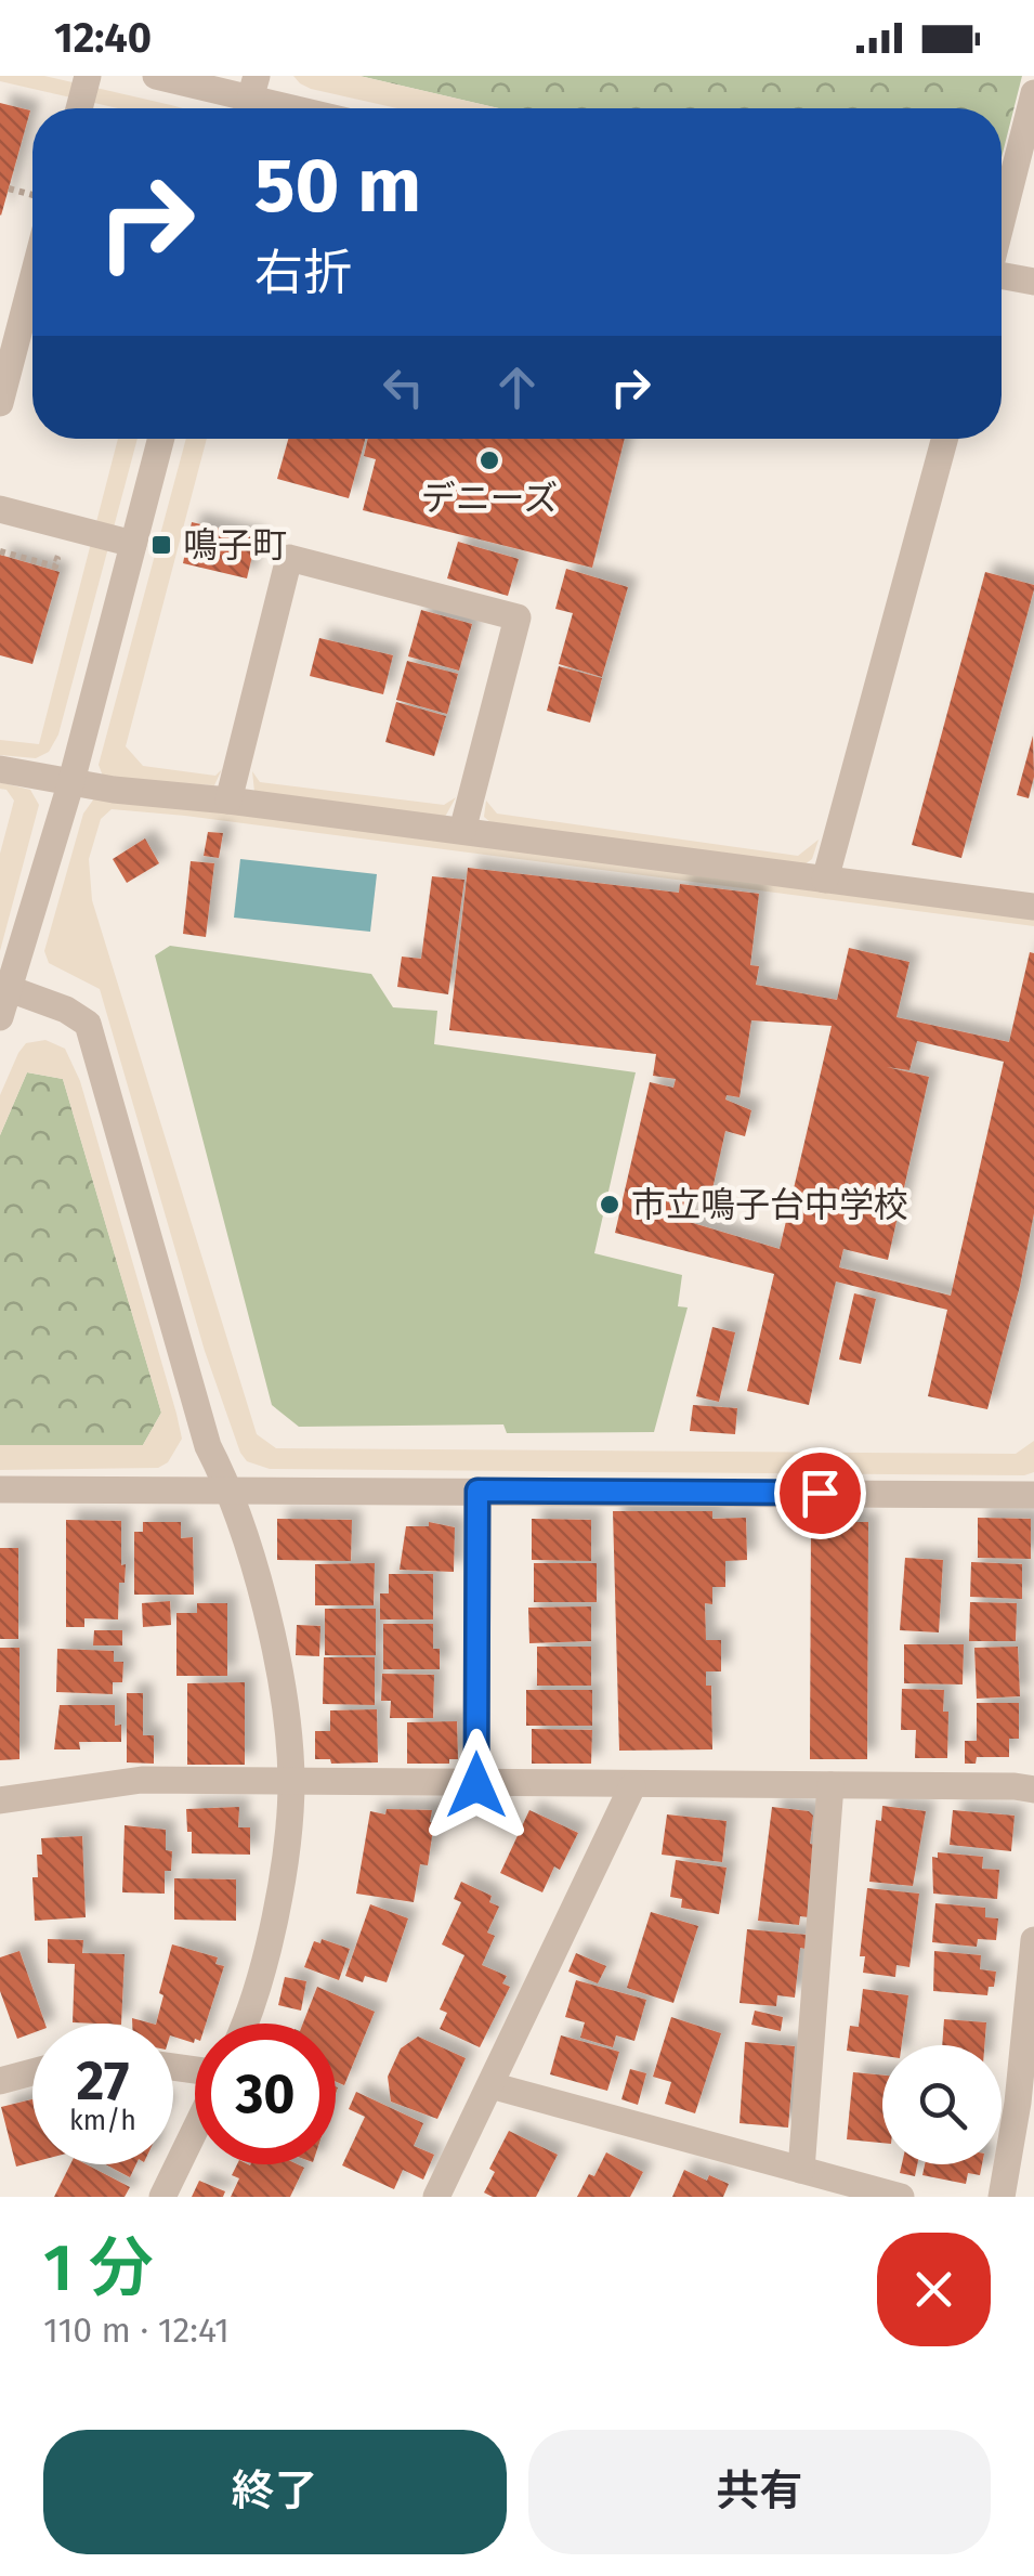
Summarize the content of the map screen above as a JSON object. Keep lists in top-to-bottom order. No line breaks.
{"places":{"other":["デニーズ","市立鳴子台中学校"],"transit":["鳴子町"]},"page":{"status":"12:40","turn":["50 m","右折"],"speed":"27 km/h","limit":"30","heading":["1 分","110 m · 12:41"],"buttons":["終了","共有"]}}
